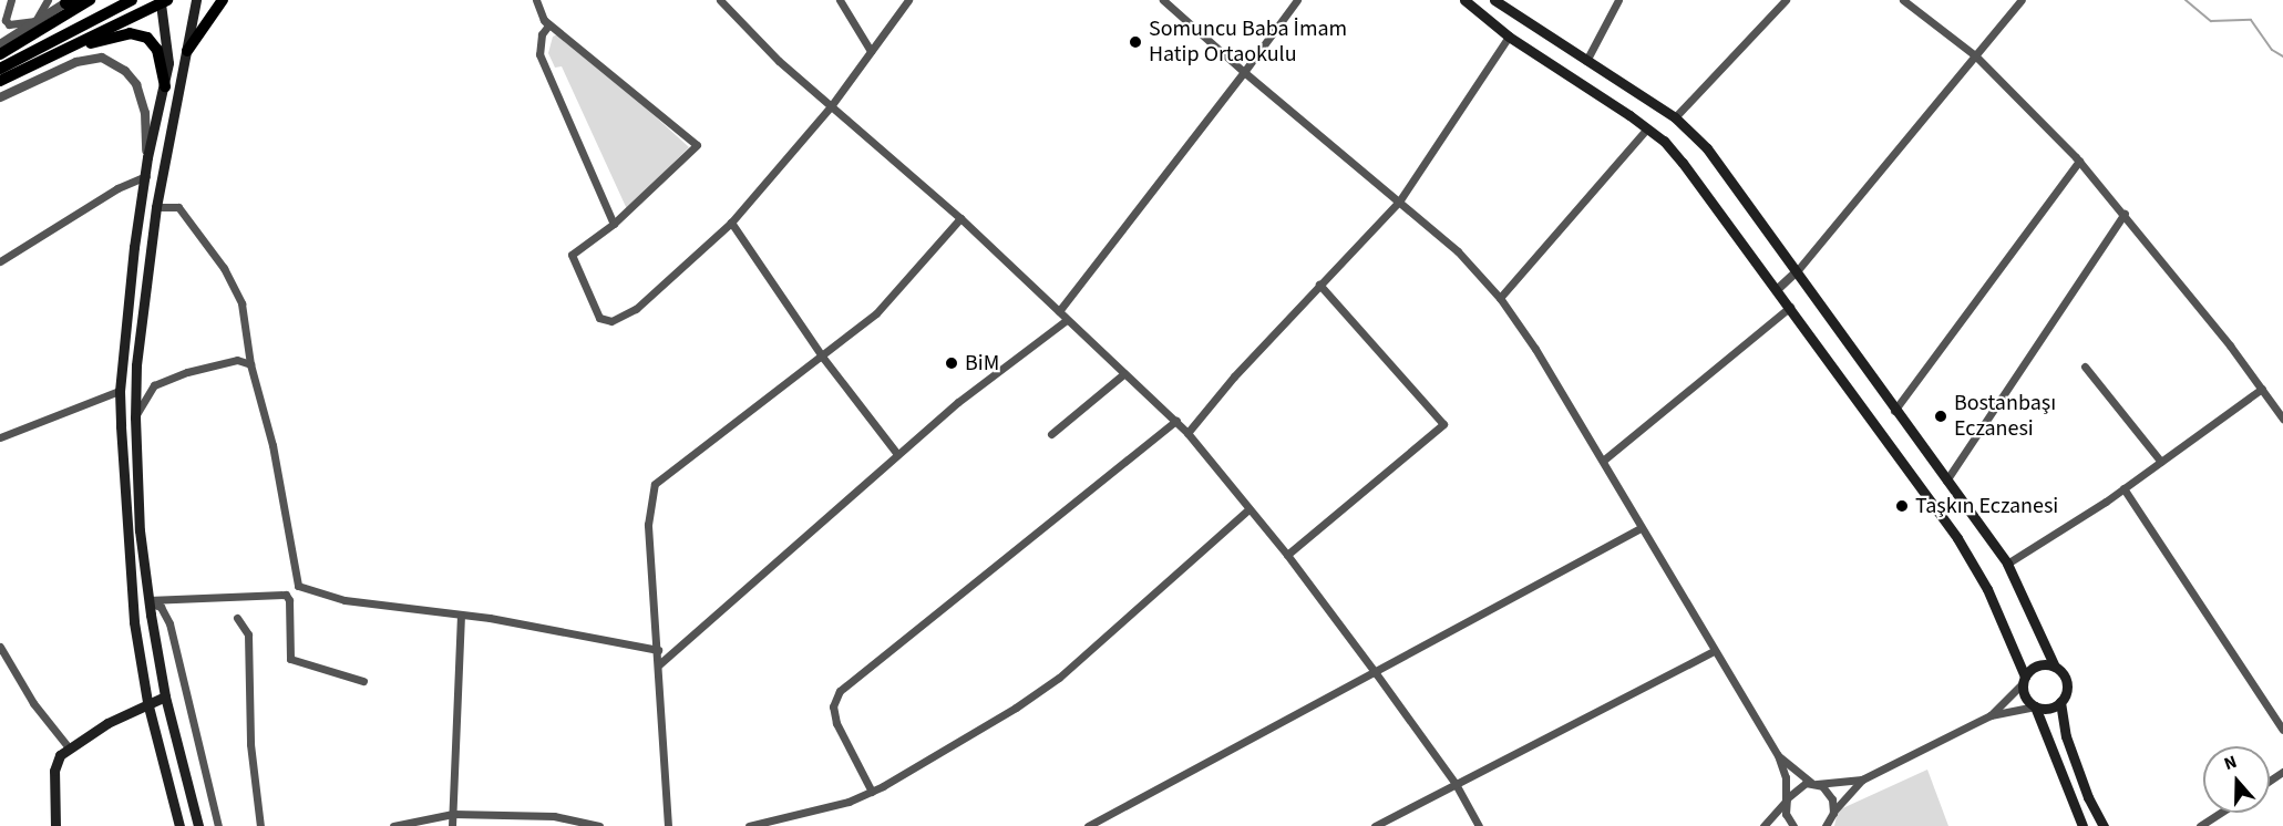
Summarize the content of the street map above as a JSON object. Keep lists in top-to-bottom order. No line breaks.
{"places":["Somuncu Baba İmam Hatip Ortaokulu","BiM","Bostanbaşı Eczanesi","Taşkın Eczanesi"],"north":"top"}
